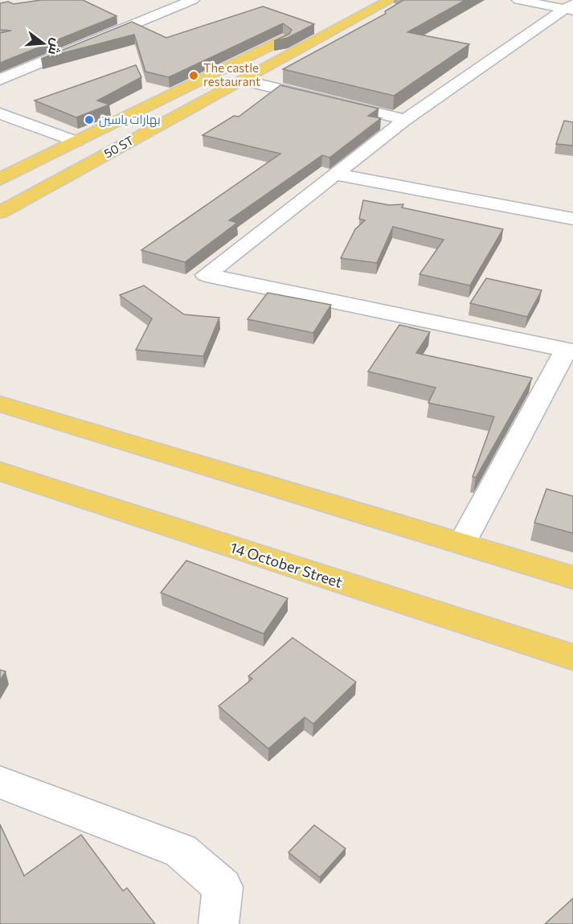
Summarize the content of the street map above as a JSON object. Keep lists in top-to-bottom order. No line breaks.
{"streets":{"main road":["50 ST","14 October Street"]},"places":["The castle restaurant","بهارات ياسين"],"north":"right"}
